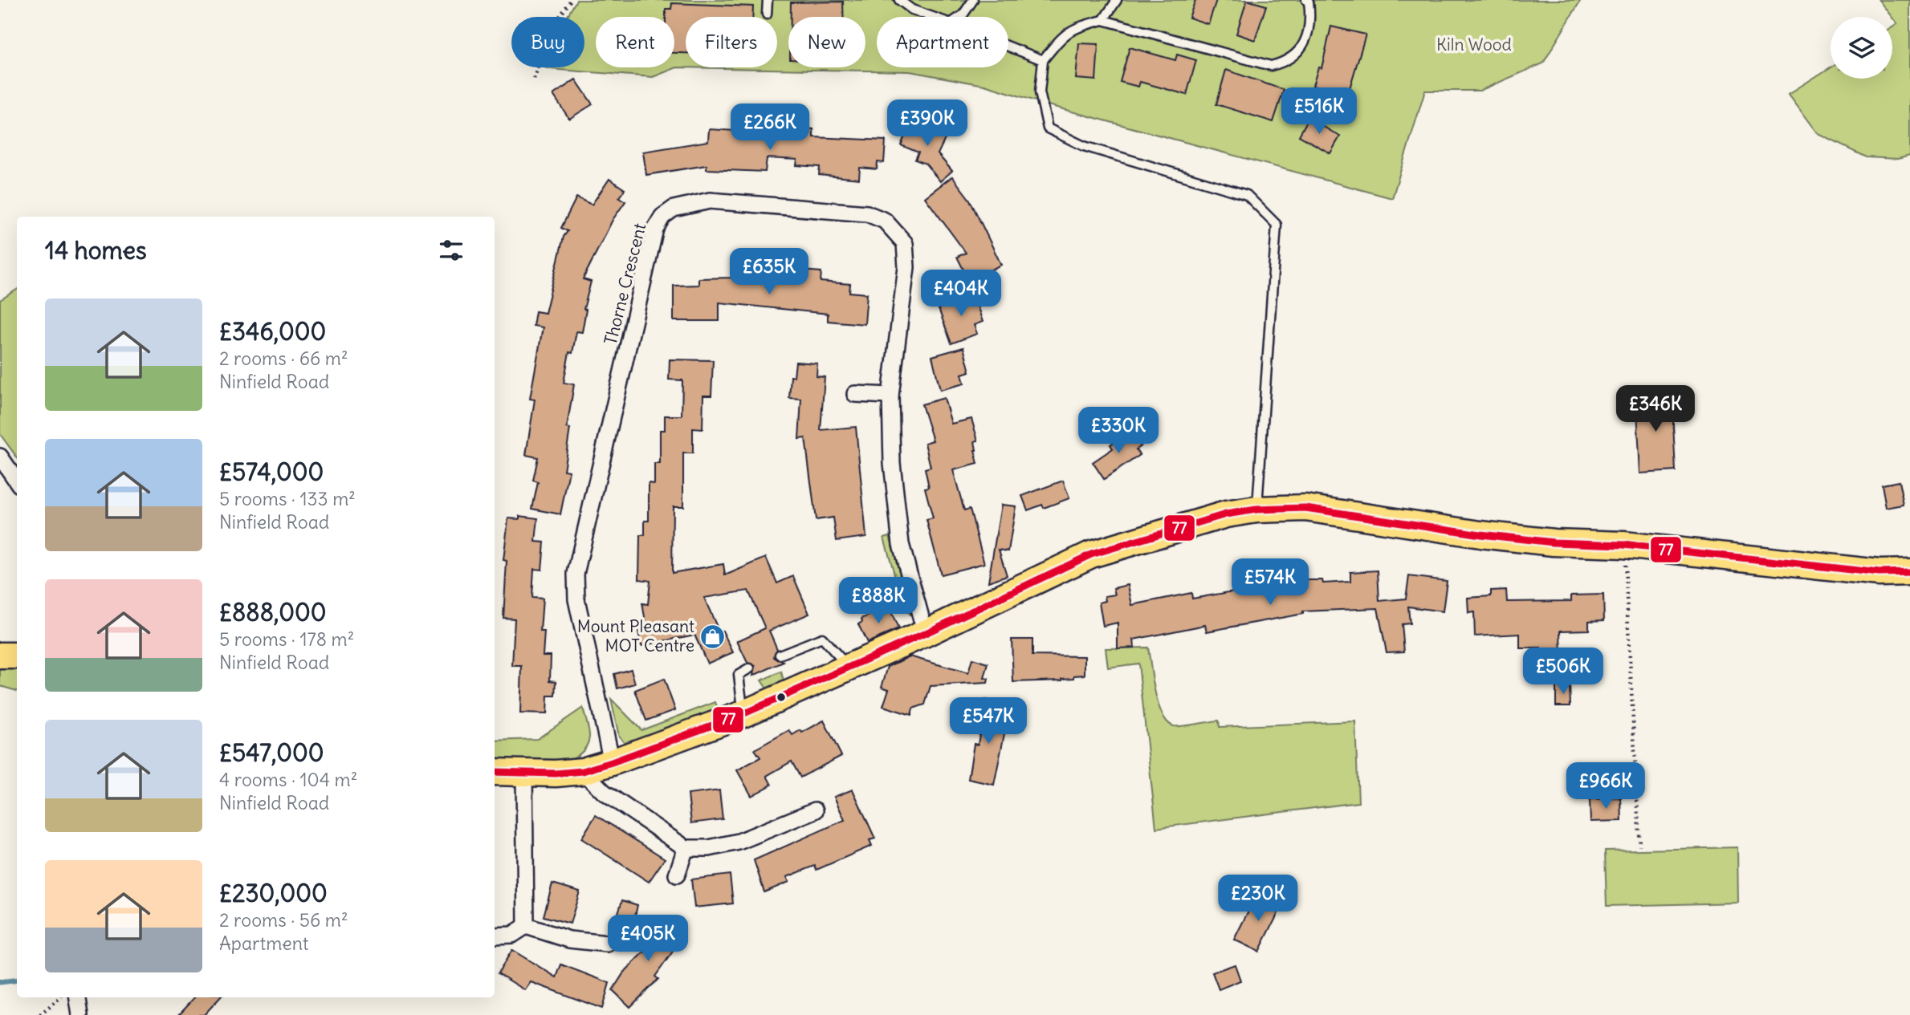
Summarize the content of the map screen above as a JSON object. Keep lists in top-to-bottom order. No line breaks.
{"streets":{"street":["Thorne Crescent"]},"parks":["Kiln Wood"],"places":{"shop":["Mount Pleasant MOT Centre"]},"lines":["transit line 77"],"page":{"chip":["Buy","Rent","Filters","New","Apartment"],"price":["£516K","£390K","£266K","£635K","£404K","£346K","£330K","£574K","£888K","£506K","£547K","£966K","£230K","£405K"],"heading":"14 homes","list":[{"name":"£346,000","note":"2 rooms · 66 m² · Ninfield Road"},{"name":"£574,000","note":"5 rooms · 133 m² · Ninfield Road"},{"name":"£888,000","note":"5 rooms · 178 m² · Ninfield Road"},{"name":"£547,000","note":"4 rooms · 104 m² · Ninfield Road"},{"name":"£230,000","note":"2 rooms · 56 m² · Apartment"}]}}
